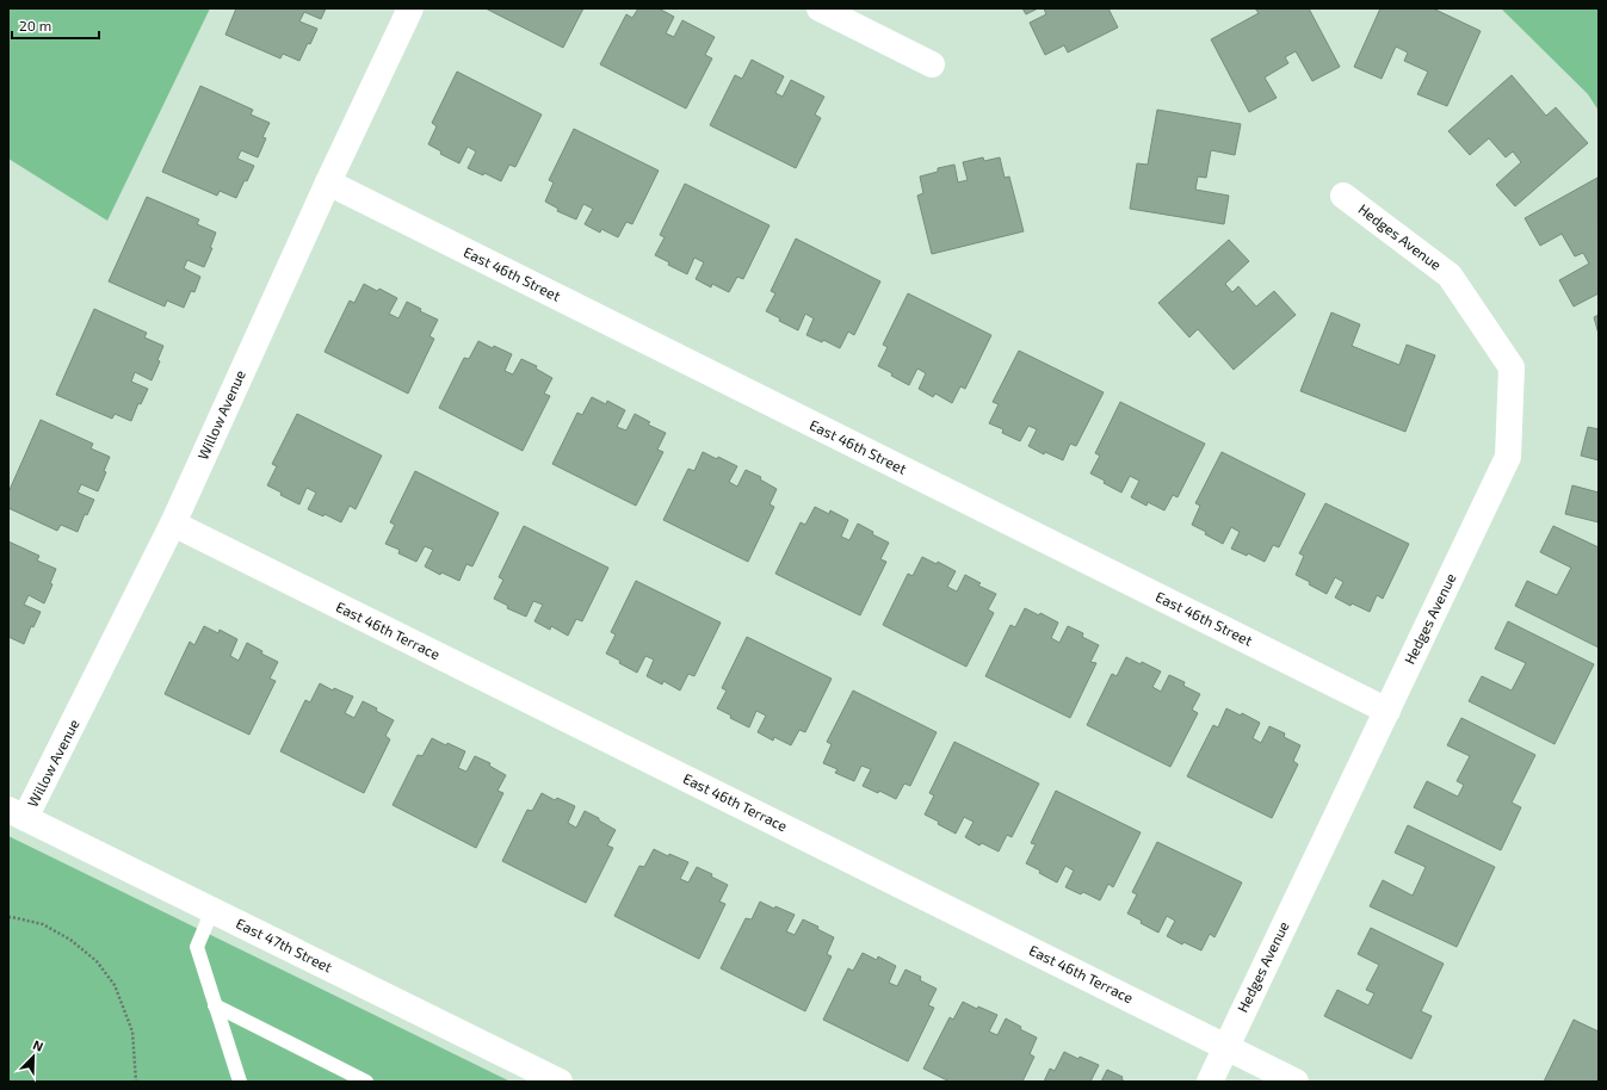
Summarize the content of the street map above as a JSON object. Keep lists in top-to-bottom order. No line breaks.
{"streets":{"street":["Hedges Avenue","East 46th Street","Willow Avenue","East 46th Terrace","East 47th Street"]},"crossings":[["Hedges Avenue","East 46th Street"],["Hedges Avenue","East 46th Terrace"],["East 46th Street","Willow Avenue"],["Willow Avenue","East 46th Terrace"],["Willow Avenue","East 47th Street"]],"scale_bar":"20 m","north":"top right"}
